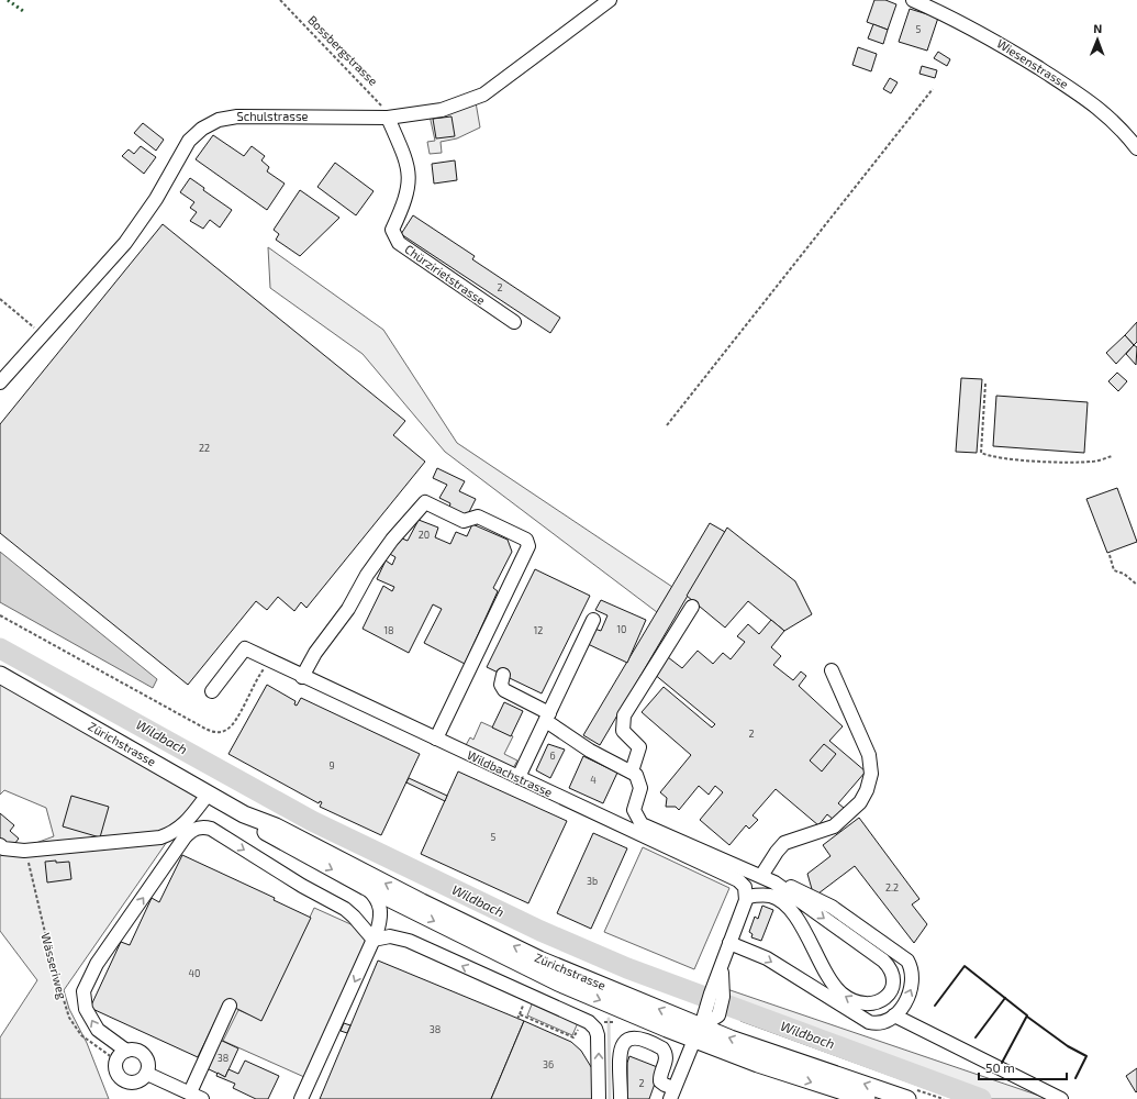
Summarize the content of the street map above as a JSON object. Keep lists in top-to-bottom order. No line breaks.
{"streets":{"main road":["Zürichstrasse"],"street":["Wiesenstrasse","Schulstrasse","Chürzirietstrasse","Wildbachstrasse"],"path":["Bossbergstrasse","Wässeriweg"]},"crossings":[["Bossbergstrasse","Schulstrasse"],["Bossbergstrasse","Chürzirietstrasse"],["Schulstrasse","Chürzirietstrasse"]],"water":["Wildbach"],"house_numbers":["5","2","22","20","10","18","12","2","6","9","4","5","3b","2.2","40","38","38","36","2"],"scale_bar":"50 m","north":"top"}
